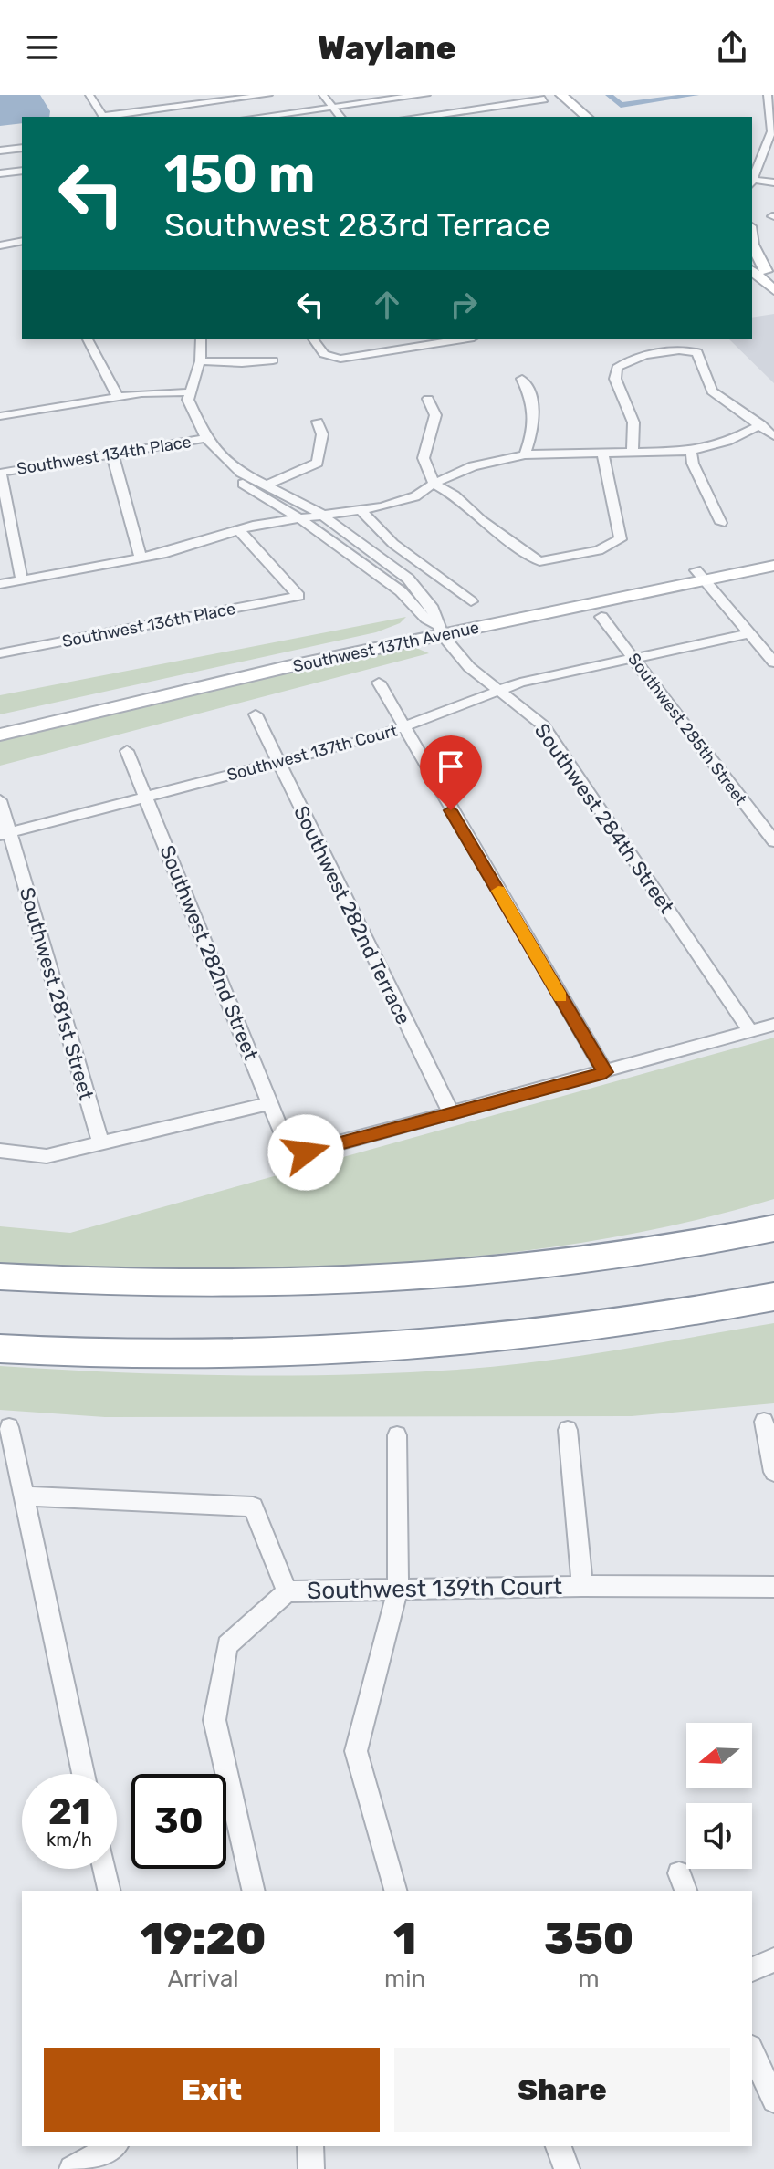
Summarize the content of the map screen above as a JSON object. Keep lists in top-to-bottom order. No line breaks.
{"streets":{"main road":["Southwest 137th Avenue"],"street":["Southwest 134th Place","Southwest 136th Place","Southwest 285th Street","Southwest 137th Court","Southwest 284th Street","Southwest 282nd Terrace","Southwest 282nd Street","Southwest 281st Street","Southwest 139th Court"]},"crossings":[["Southwest 134th Place","Southwest 284th Street"],["Southwest 137th Avenue","Southwest 284th Street"],["Southwest 285th Street","Southwest 137th Court"],["Southwest 137th Court","Southwest 284th Street"],["Southwest 137th Court","Southwest 282nd Terrace"],["Southwest 137th Court","Southwest 282nd Street"],["Southwest 137th Court","Southwest 281st Street"],["Southwest 282nd Terrace","Southwest 282nd Street"]],"north":"left","page":{"header":"Waylane","turn":["150 m","Southwest 283rd Terrace"],"speed":"21 km/h","limit":"30","eta":["19:20","Arrival","1","min","350","m"],"buttons":["Exit","Share"]}}
